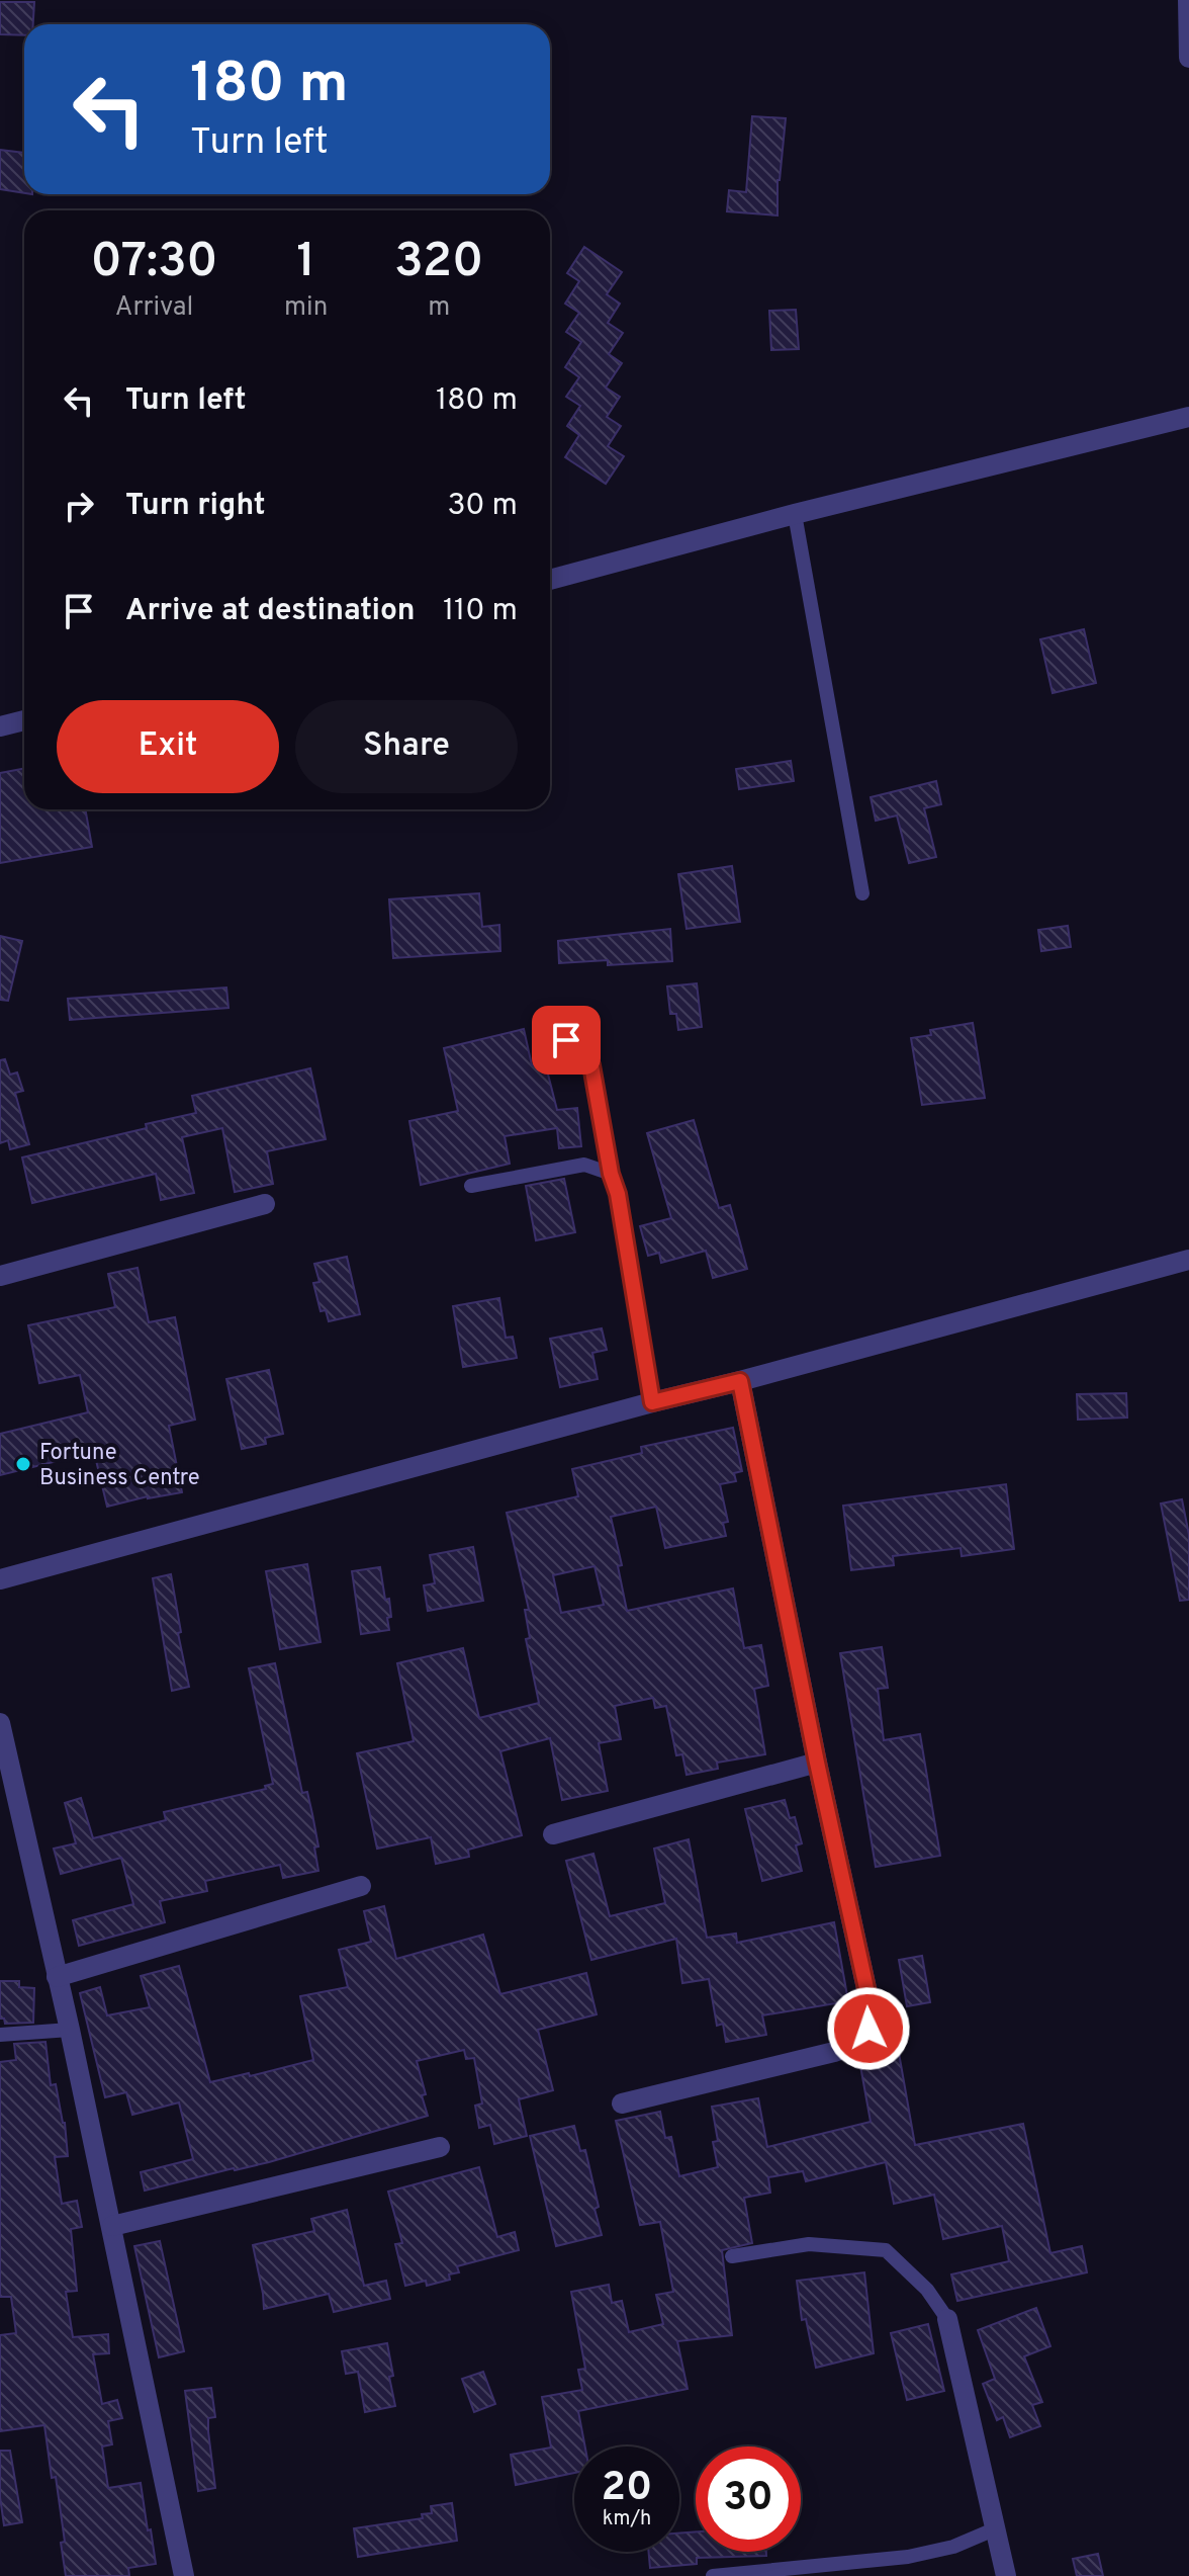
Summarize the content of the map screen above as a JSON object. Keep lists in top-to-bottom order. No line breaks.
{"places":["Fortune Business Centre"],"page":{"turn":["180 m","Turn left"],"eta":["07:30","Arrival","1","min","320","m"],"list":[{"name":"Turn left","value":"180 m"},{"name":"Turn right","value":"30 m"},{"name":"Arrive at destination","value":"110 m"}],"buttons":["Exit","Share"],"speed":"20 km/h","limit":"30"}}
